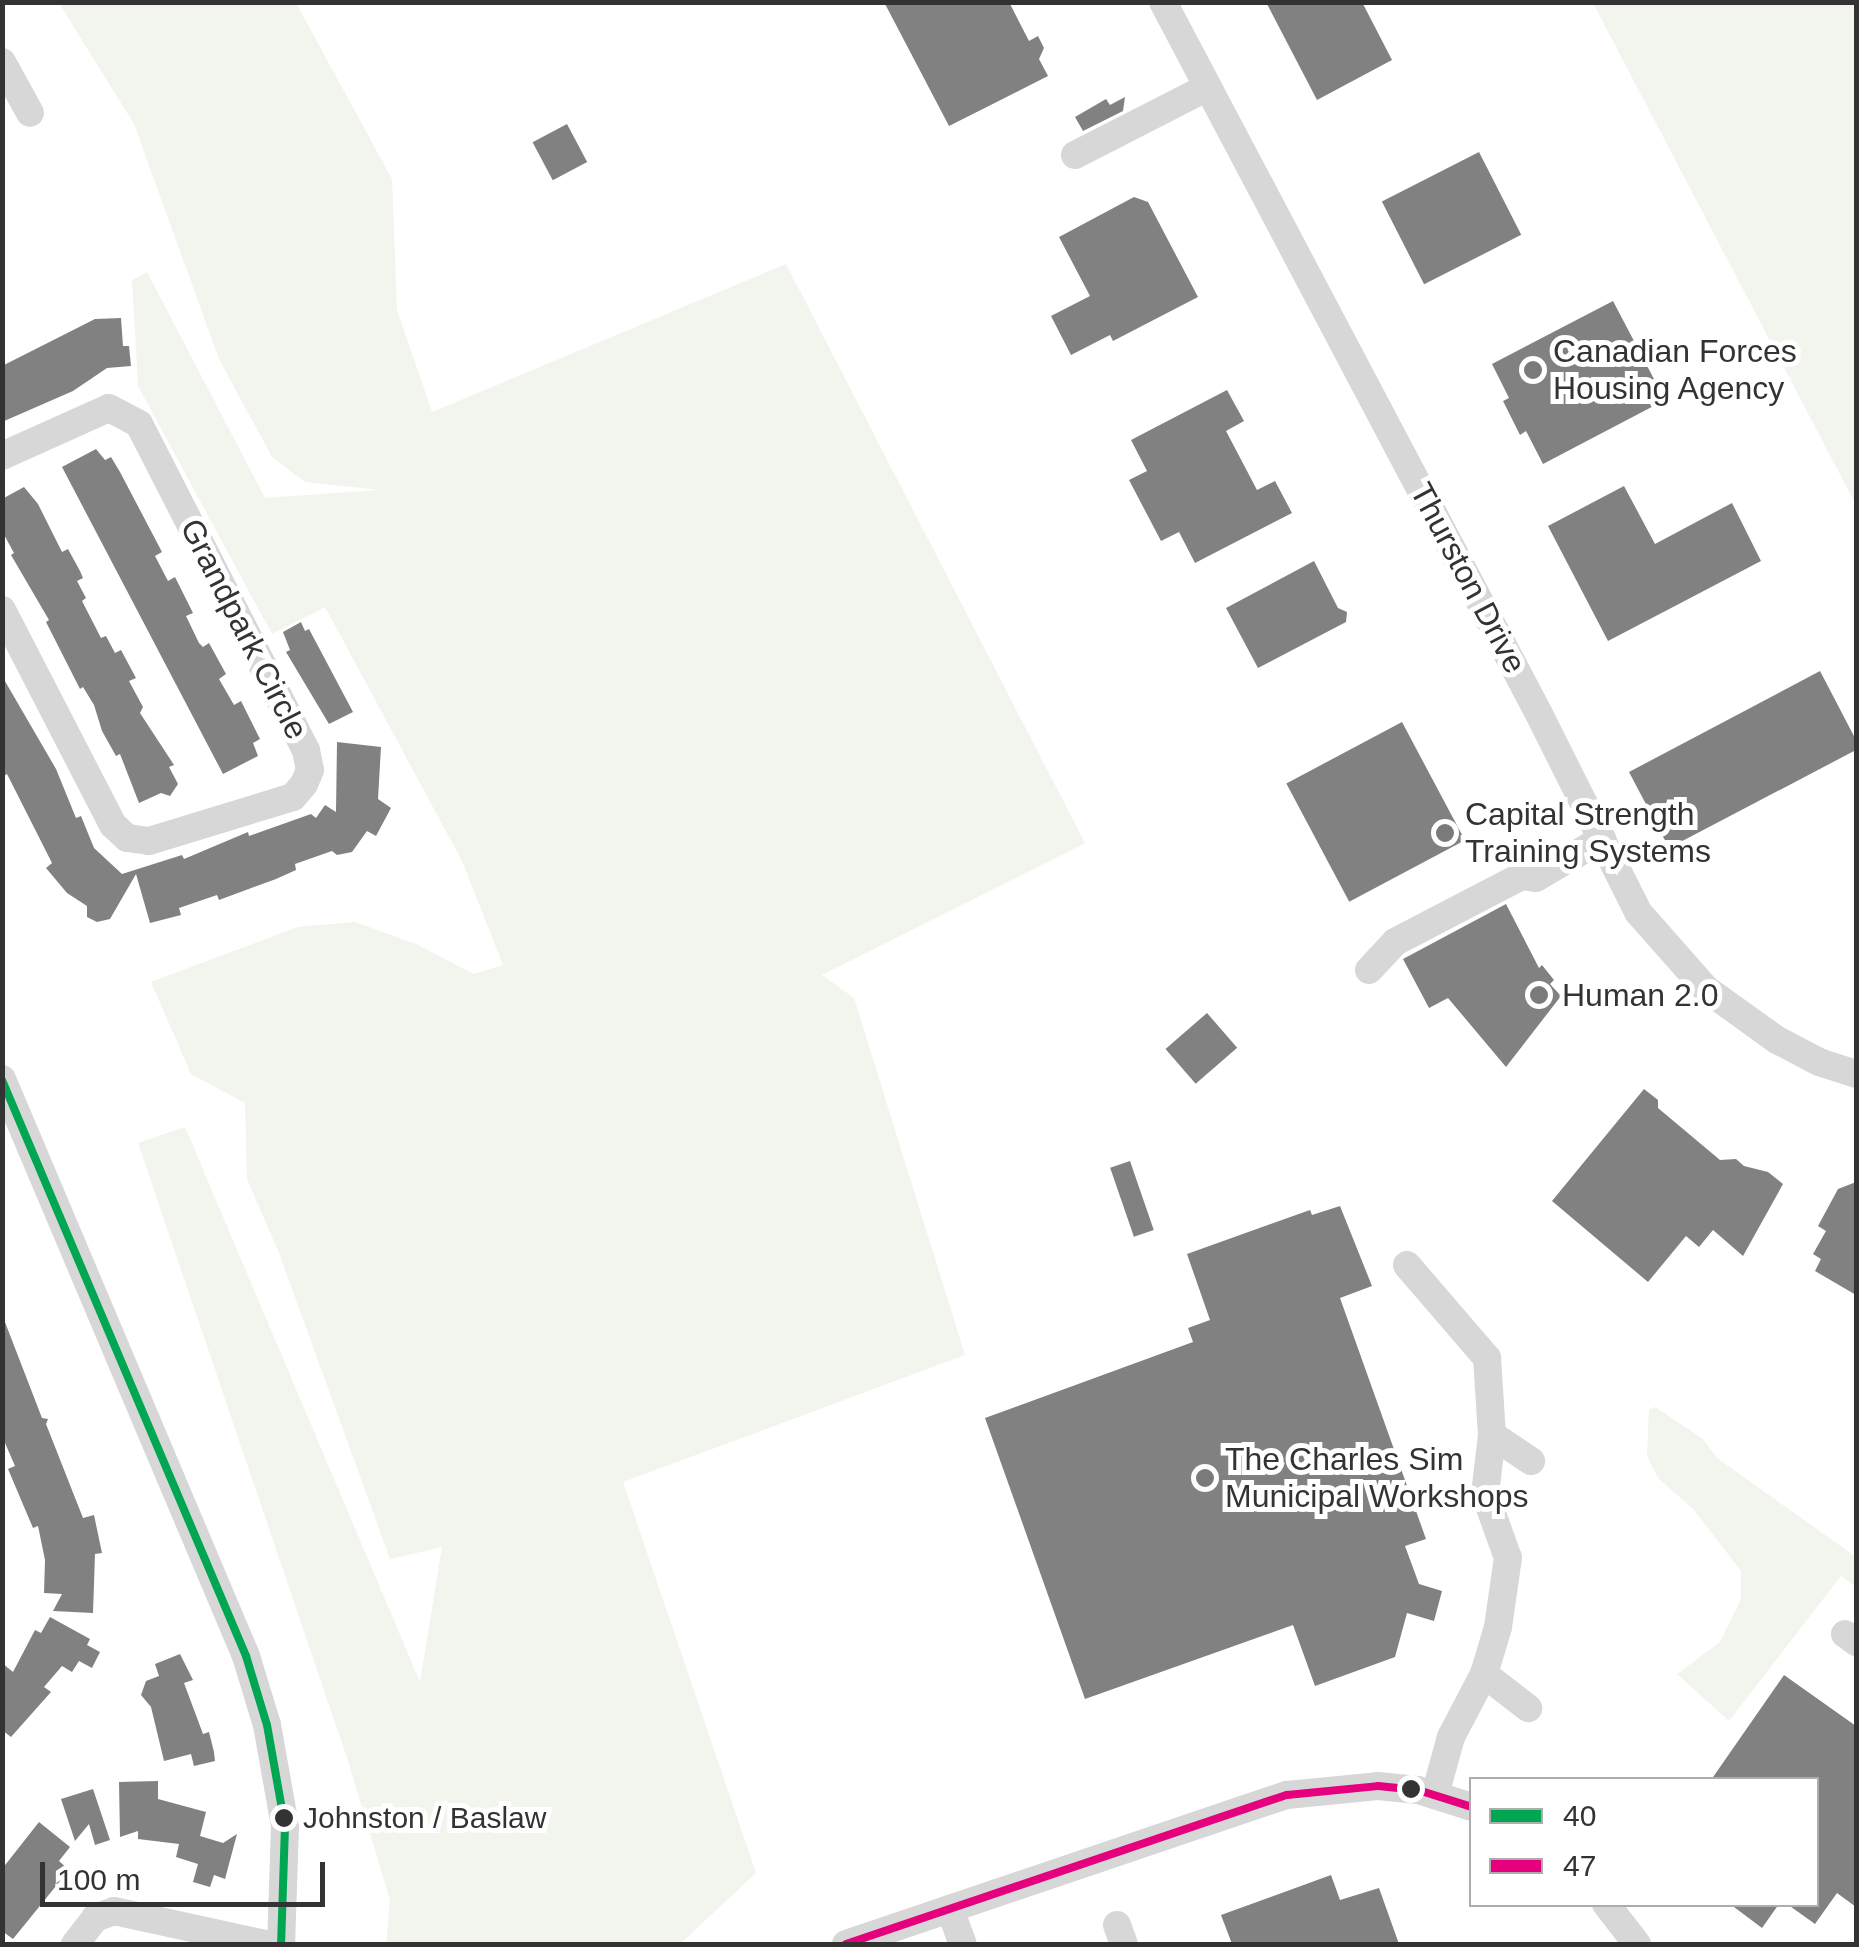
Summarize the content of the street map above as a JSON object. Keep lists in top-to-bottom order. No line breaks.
{"streets":{"street":["Thurston Drive","Grandpark Circle"]},"places":["Canadian Forces Housing Agency","Capital Strength Training Systems","Human 2.0","The Charles Sim Municipal Workshops","Johnston / Baslaw"],"lines":["transit line 40","transit line 47"],"legend":["40","47"],"scale_bar":"100 m"}
